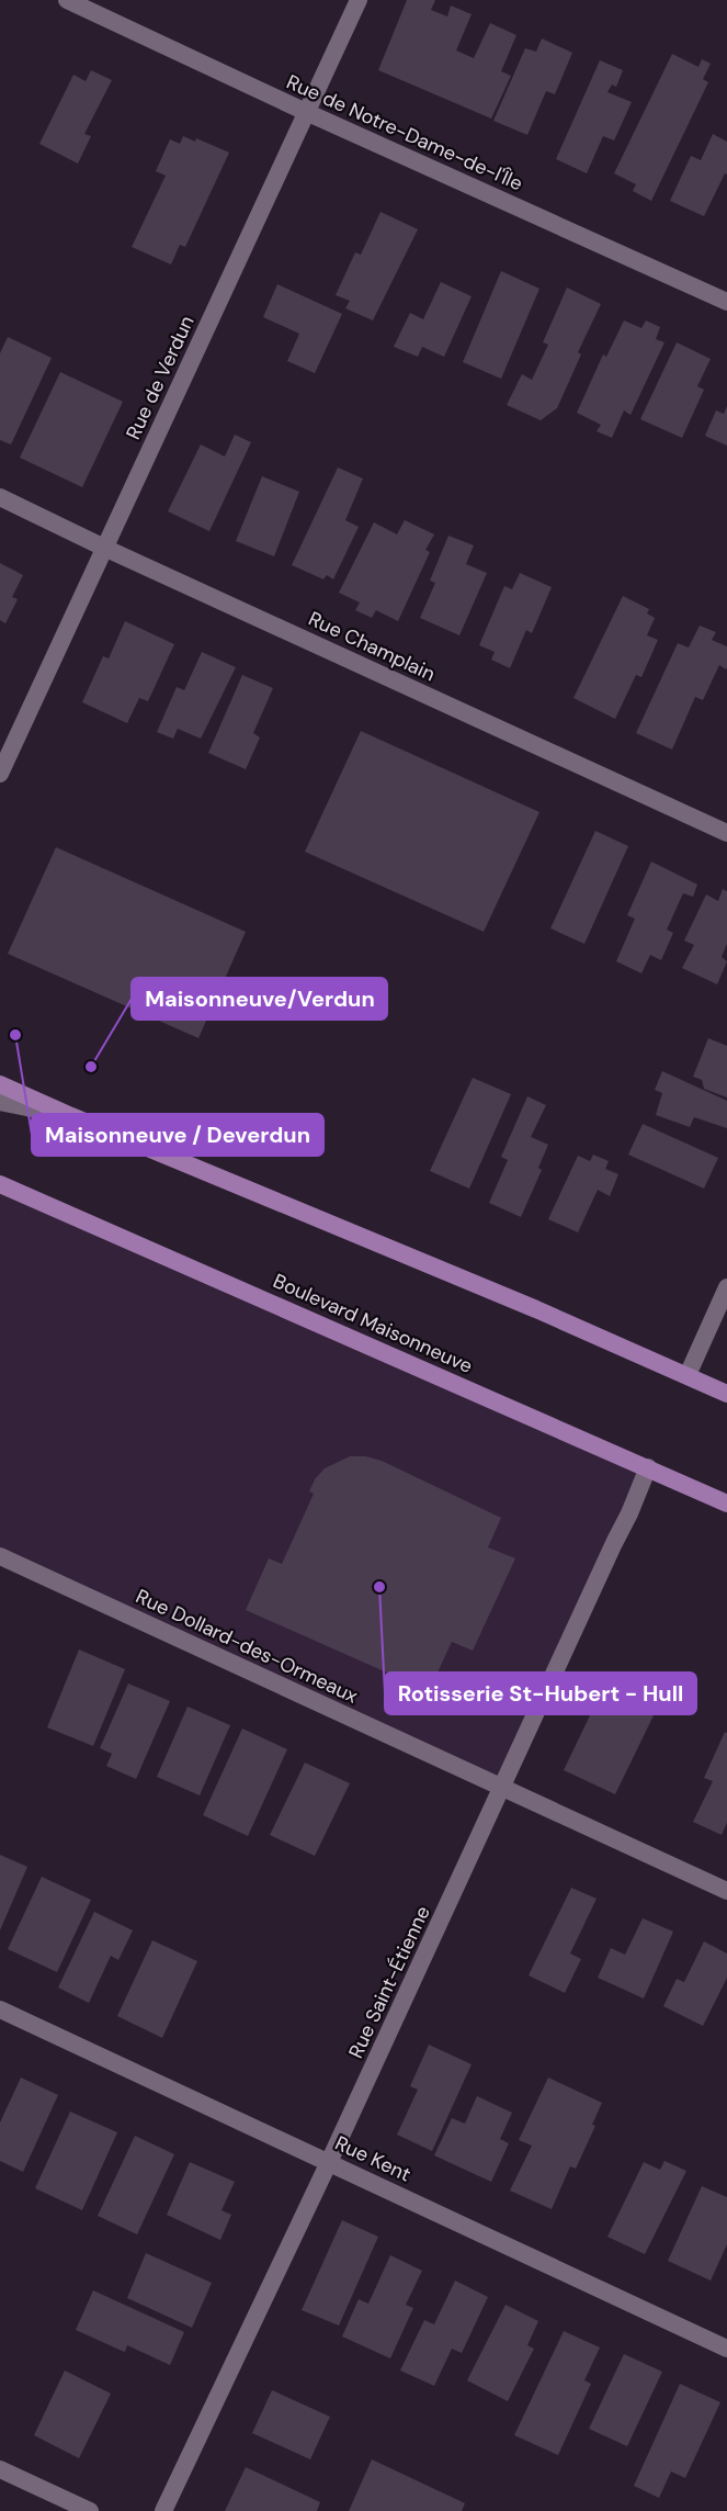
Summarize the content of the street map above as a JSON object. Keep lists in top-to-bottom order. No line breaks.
{"streets":{"main road":["Boulevard Maisonneuve"],"street":["Rue de Notre-Dame-de-l'Île","Rue de Verdun","Rue Champlain","Rue Dollard-des-Ormeaux","Rue Saint-Étienne","Rue Kent"]},"crossings":[["Rue de Notre-Dame-de-l'Île","Rue de Verdun"],["Rue de Verdun","Rue Champlain"],["Boulevard Maisonneuve","Rue Saint-Étienne"],["Rue Dollard-des-Ormeaux","Rue Saint-Étienne"],["Rue Saint-Étienne","Rue Kent"]],"places":["Maisonneuve / Deverdun","Maisonneuve/Verdun","Rotisserie St-Hubert - Hull"]}
